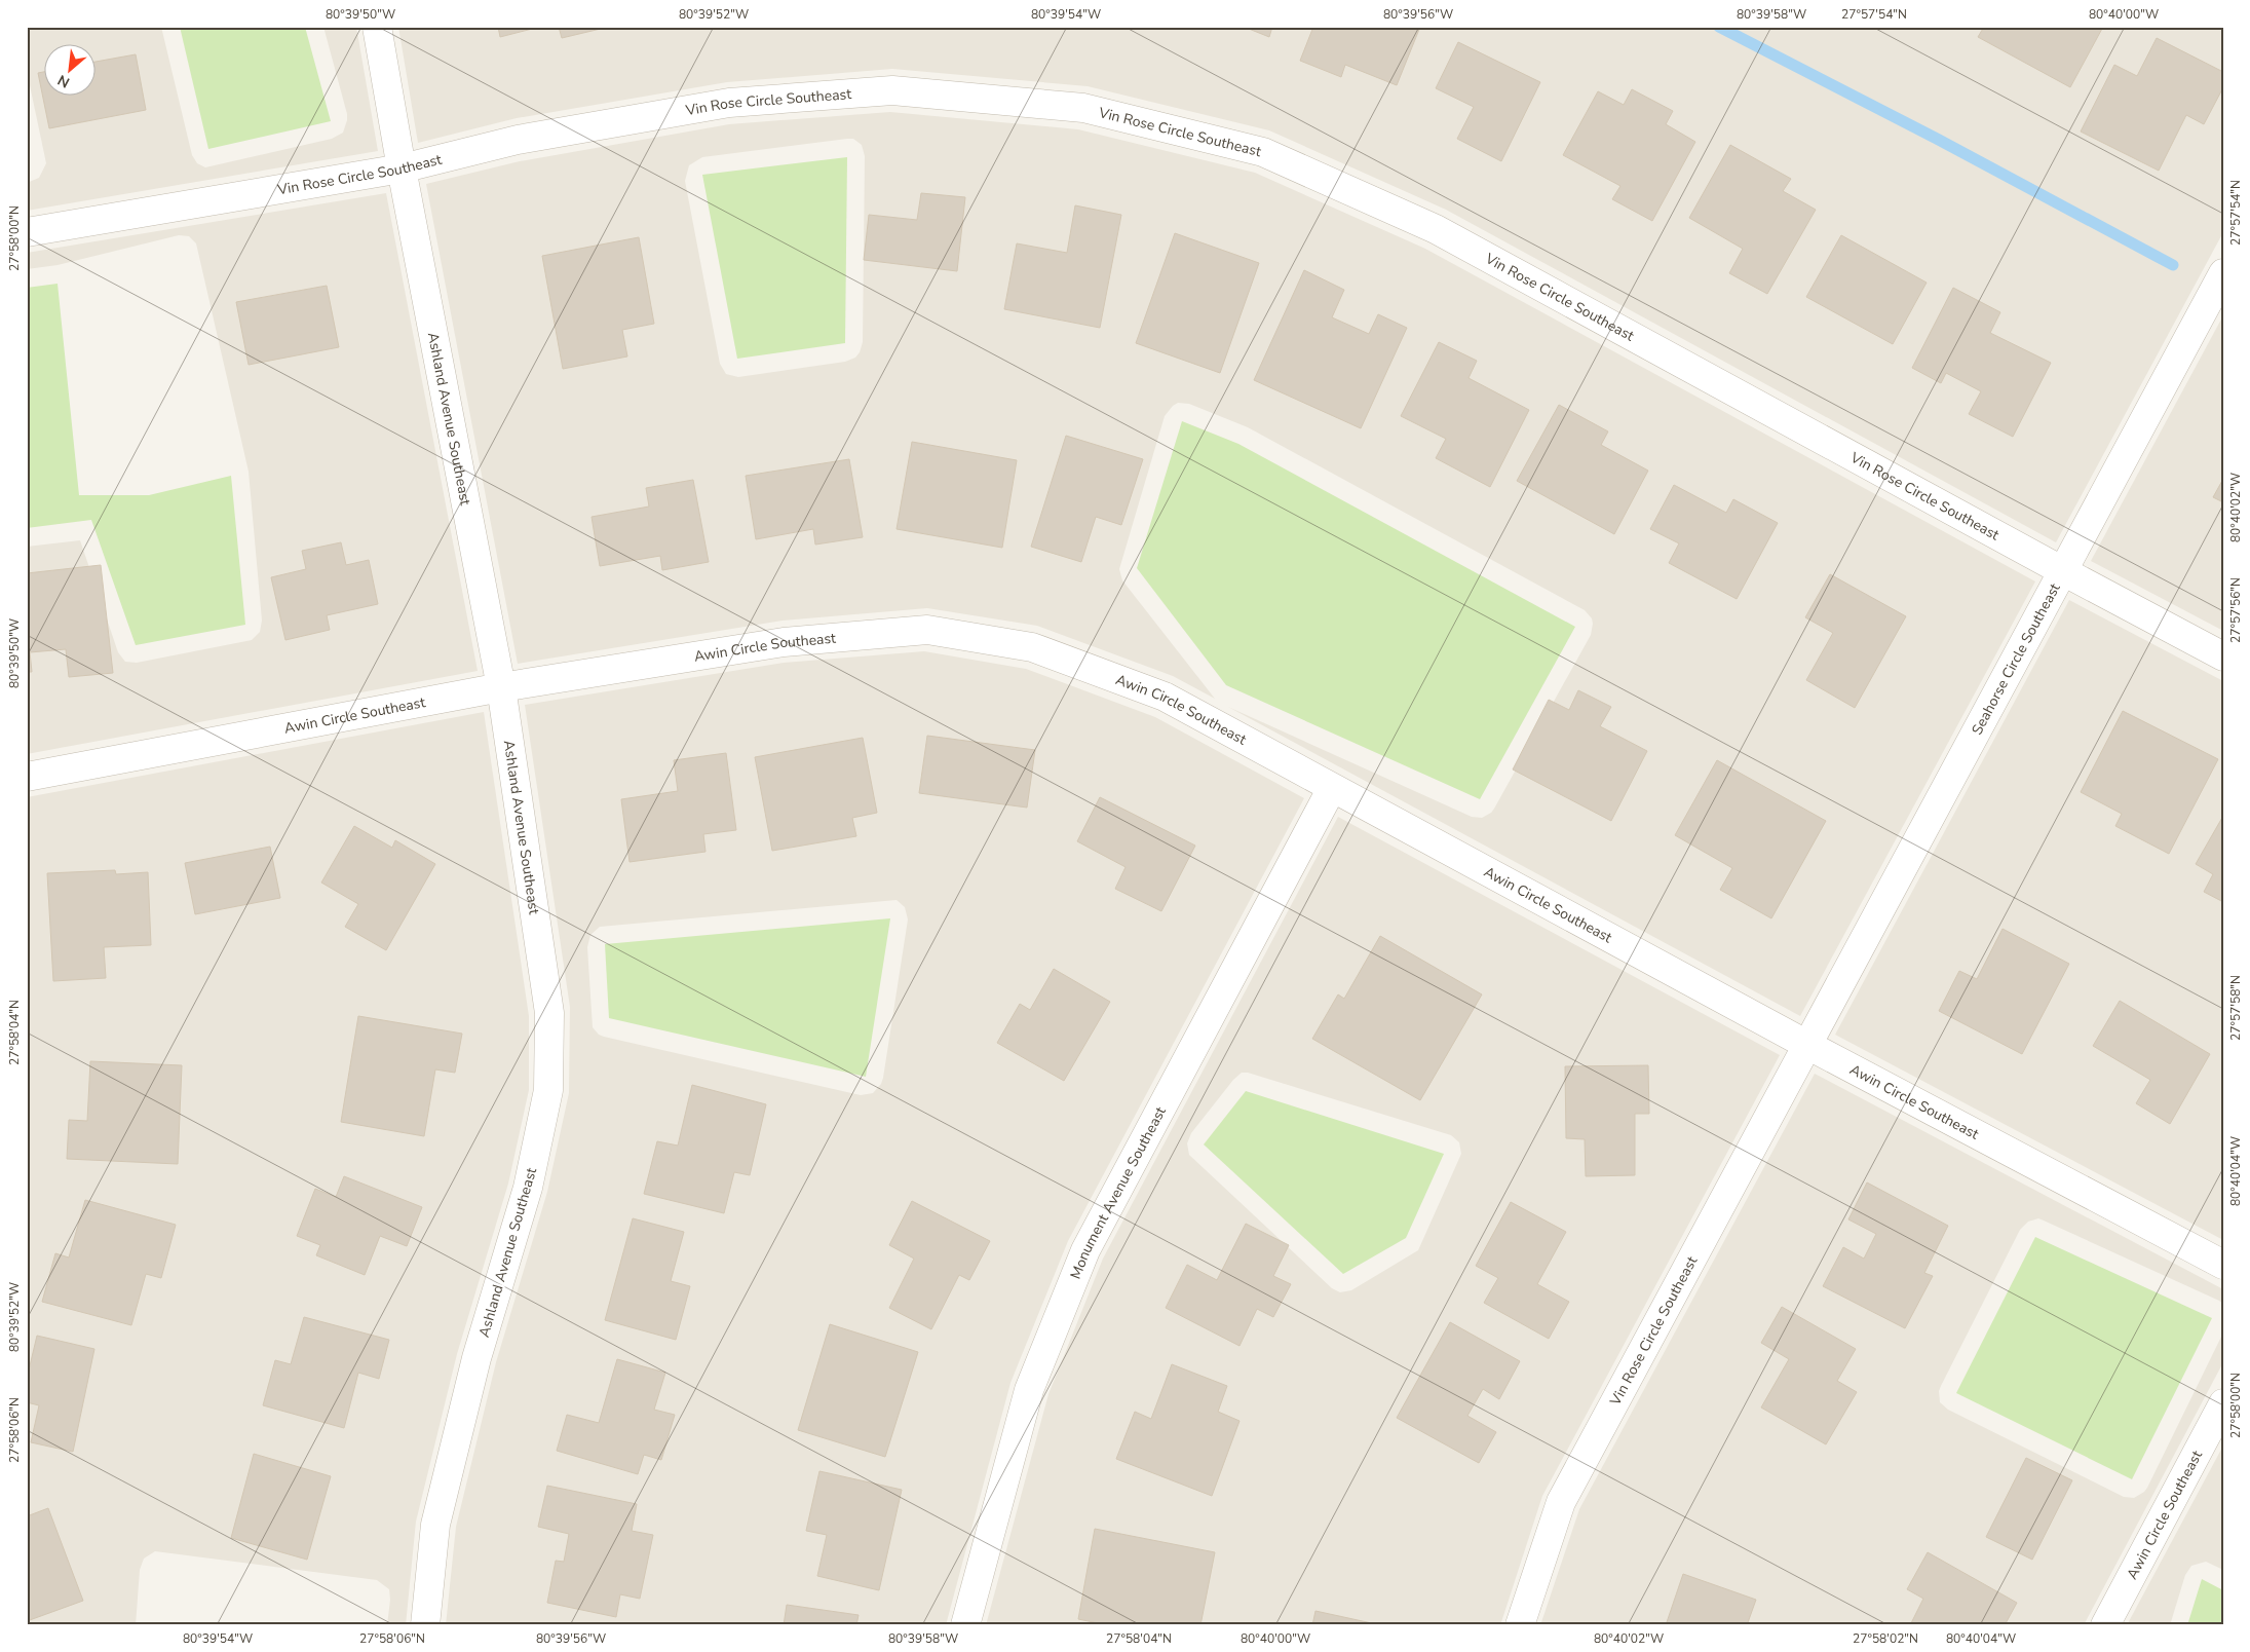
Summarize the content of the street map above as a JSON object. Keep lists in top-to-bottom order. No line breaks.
{"streets":{"street":["Vin Rose Circle Southeast","Ashland Avenue Southeast","Awin Circle Southeast","Seahorse Circle Southeast","Monument Avenue Southeast"]},"crossings":[["Vin Rose Circle Southeast","Ashland Avenue Southeast"],["Vin Rose Circle Southeast","Awin Circle Southeast"],["Vin Rose Circle Southeast","Seahorse Circle Southeast"],["Ashland Avenue Southeast","Awin Circle Southeast"],["Awin Circle Southeast","Seahorse Circle Southeast"],["Awin Circle Southeast","Monument Avenue Southeast"]],"north":"bottom left","coordinates":["80°39'50\"W","80°39'52\"W","80°39'54\"W","80°39'56\"W","80°39'58\"W","27°57'54\"N","80°40'00\"W","27°58'00\"N","80°40'02\"W","27°57'56\"N","27°57'58\"N","27°58'04\"N","80°40'04\"W","27°58'06\"N","27°58'02\"N"]}
